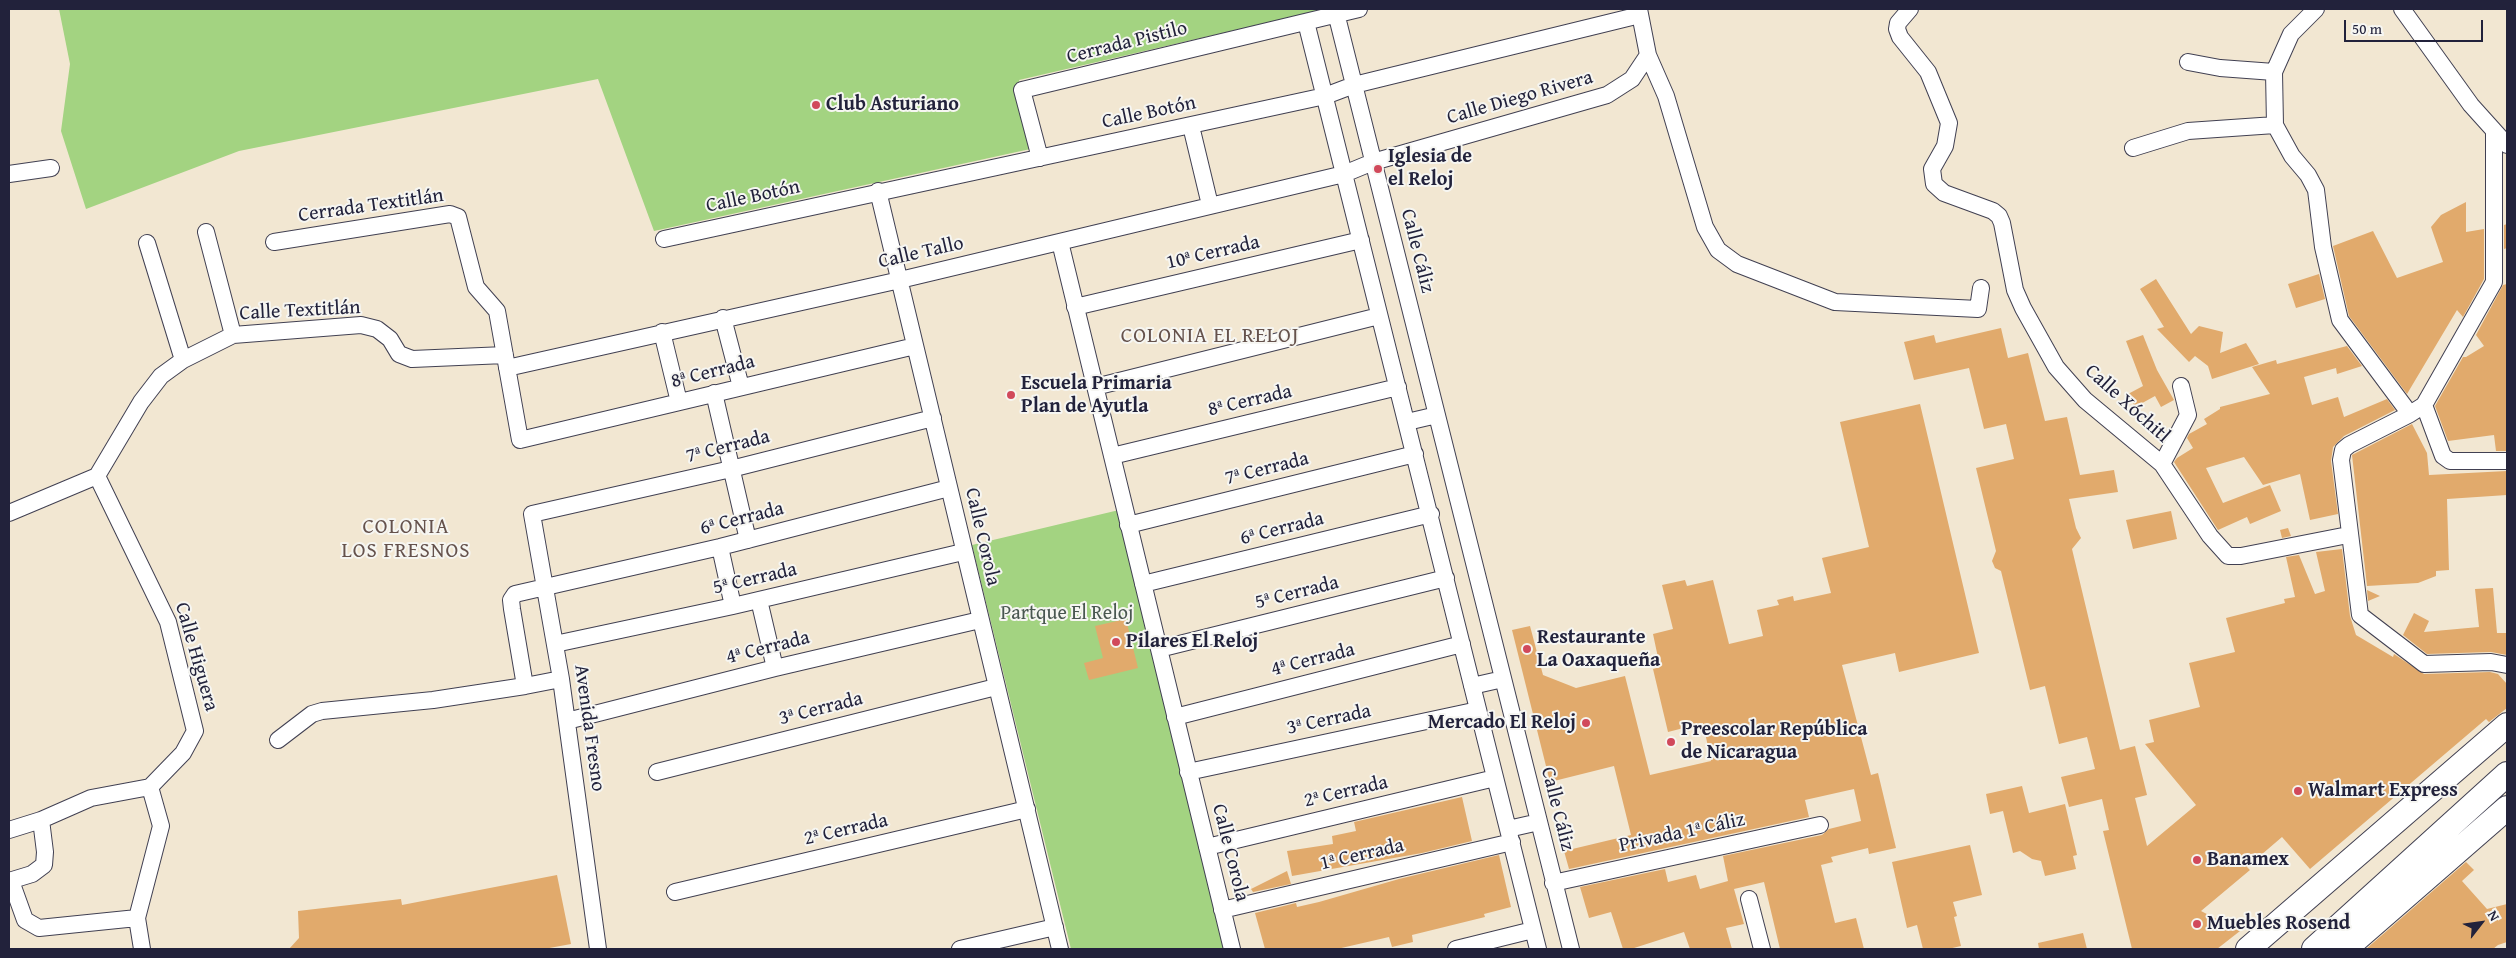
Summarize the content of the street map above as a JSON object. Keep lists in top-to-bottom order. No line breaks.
{"streets":{"street":["Cerrada Pistilo","Calle Diego Rivera","Calle Botón","Cerrada Textitlán","Calle Cáliz","Calle Tallo","10ª Cerrada","Calle Textitlán","8ª Cerrada","Calle Xóchitl","7ª Cerrada","6ª Cerrada","Calle Corola","5ª Cerrada","4ª Cerrada","Calle Higuera","3ª Cerrada","Avenida Fresno","2ª Cerrada","Privada 1ª Cáliz","1ª Cerrada"]},"crossings":[["Cerrada Pistilo","Calle Botón"],["Cerrada Pistilo","Calle Cáliz"],["Calle Diego Rivera","Calle Cáliz"],["Calle Diego Rivera","Calle Tallo"],["Calle Botón","Calle Cáliz"],["Calle Botón","Calle Corola"],["Cerrada Textitlán","Calle Tallo"],["Cerrada Textitlán","Calle Textitlán"],["Cerrada Textitlán","8ª Cerrada"],["Calle Cáliz","Privada 1ª Cáliz"],["Calle Cáliz","1ª Cerrada"],["Calle Tallo","Calle Textitlán"],["Calle Tallo","8ª Cerrada"],["Calle Tallo","Calle Corola"],["10ª Cerrada","Calle Corola"],["Calle Textitlán","8ª Cerrada"],["Calle Textitlán","Calle Higuera"],["8ª Cerrada","Calle Corola"],["7ª Cerrada","Calle Corola"],["7ª Cerrada","Avenida Fresno"],["6ª Cerrada","Calle Corola"],["6ª Cerrada","Avenida Fresno"],["Calle Corola","5ª Cerrada"],["Calle Corola","4ª Cerrada"],["Calle Corola","3ª Cerrada"],["Calle Corola","2ª Cerrada"],["Calle Corola","1ª Cerrada"],["5ª Cerrada","Avenida Fresno"],["4ª Cerrada","Avenida Fresno"]],"districts":["COLONIA EL RELOJ","COLONIA LOS FRESNOS"],"parks":["Partque El Reloj"],"places":["Club Asturiano","Iglesia de el Reloj","Escuela Primaria Plan de Ayutla","Pilares El Reloj","Restaurante La Oaxaqueña","Mercado El Reloj","Preescolar República de Nicaragua","Walmart Express","Banamex","Muebles Rosend"],"scale_bar":"50 m","north":"top right"}
